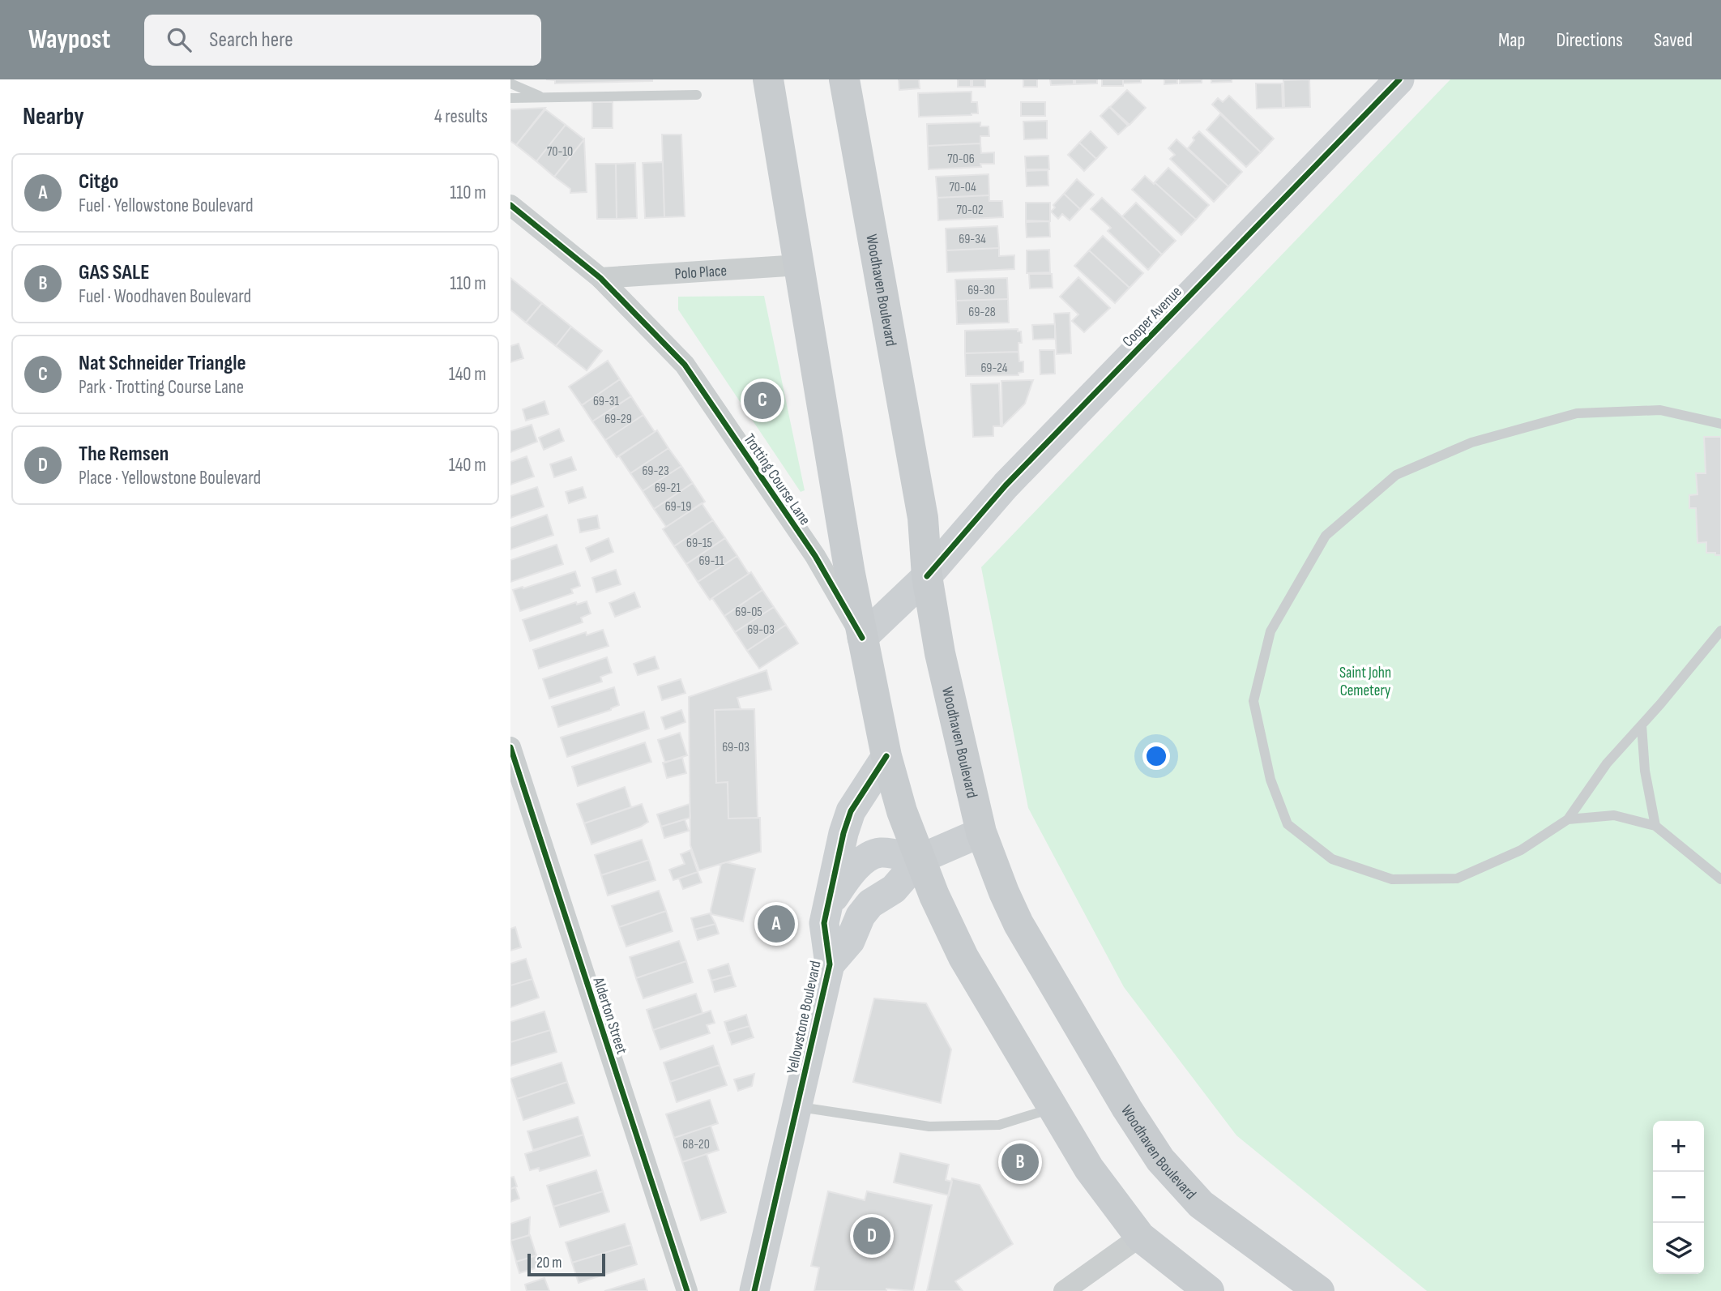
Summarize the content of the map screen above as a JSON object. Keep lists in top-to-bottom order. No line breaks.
{"streets":{"main road":["Woodhaven Boulevard"],"street":["Polo Place","Cooper Avenue","Trotting Course Lane","Alderton Street","Yellowstone Boulevard"]},"crossings":[["Polo Place","Trotting Course Lane"],["Woodhaven Boulevard","Cooper Avenue"],["Woodhaven Boulevard","Yellowstone Boulevard"],["Cooper Avenue","Trotting Course Lane"]],"parks":["Saint John Cemetery"],"house_numbers":["70-10","70-06","70-04","70-02","69-34","69-30","69-28","69-24","69-31","69-29","69-23","69-21","69-19","69-15","69-11","69-05","69-03","69-03","68-20"],"scale_bar":"20 m","page":{"header":"Waypost","search":"Search here","nav":["Map","Directions","Saved"],"heading":["Nearby","4 results"],"list":[{"mark":"A","name":"Citgo","note":"Fuel · Yellowstone Boulevard","value":"110 m"},{"mark":"B","name":"GAS SALE","note":"Fuel · Woodhaven Boulevard","value":"110 m"},{"mark":"C","name":"Nat Schneider Triangle","note":"Park · Trotting Course Lane","value":"140 m"},{"mark":"D","name":"The Remsen","note":"Place · Yellowstone Boulevard","value":"140 m"}],"pins":["C","A","B","D"],"map_buttons":["+","−"],"scale":"20 m"}}
